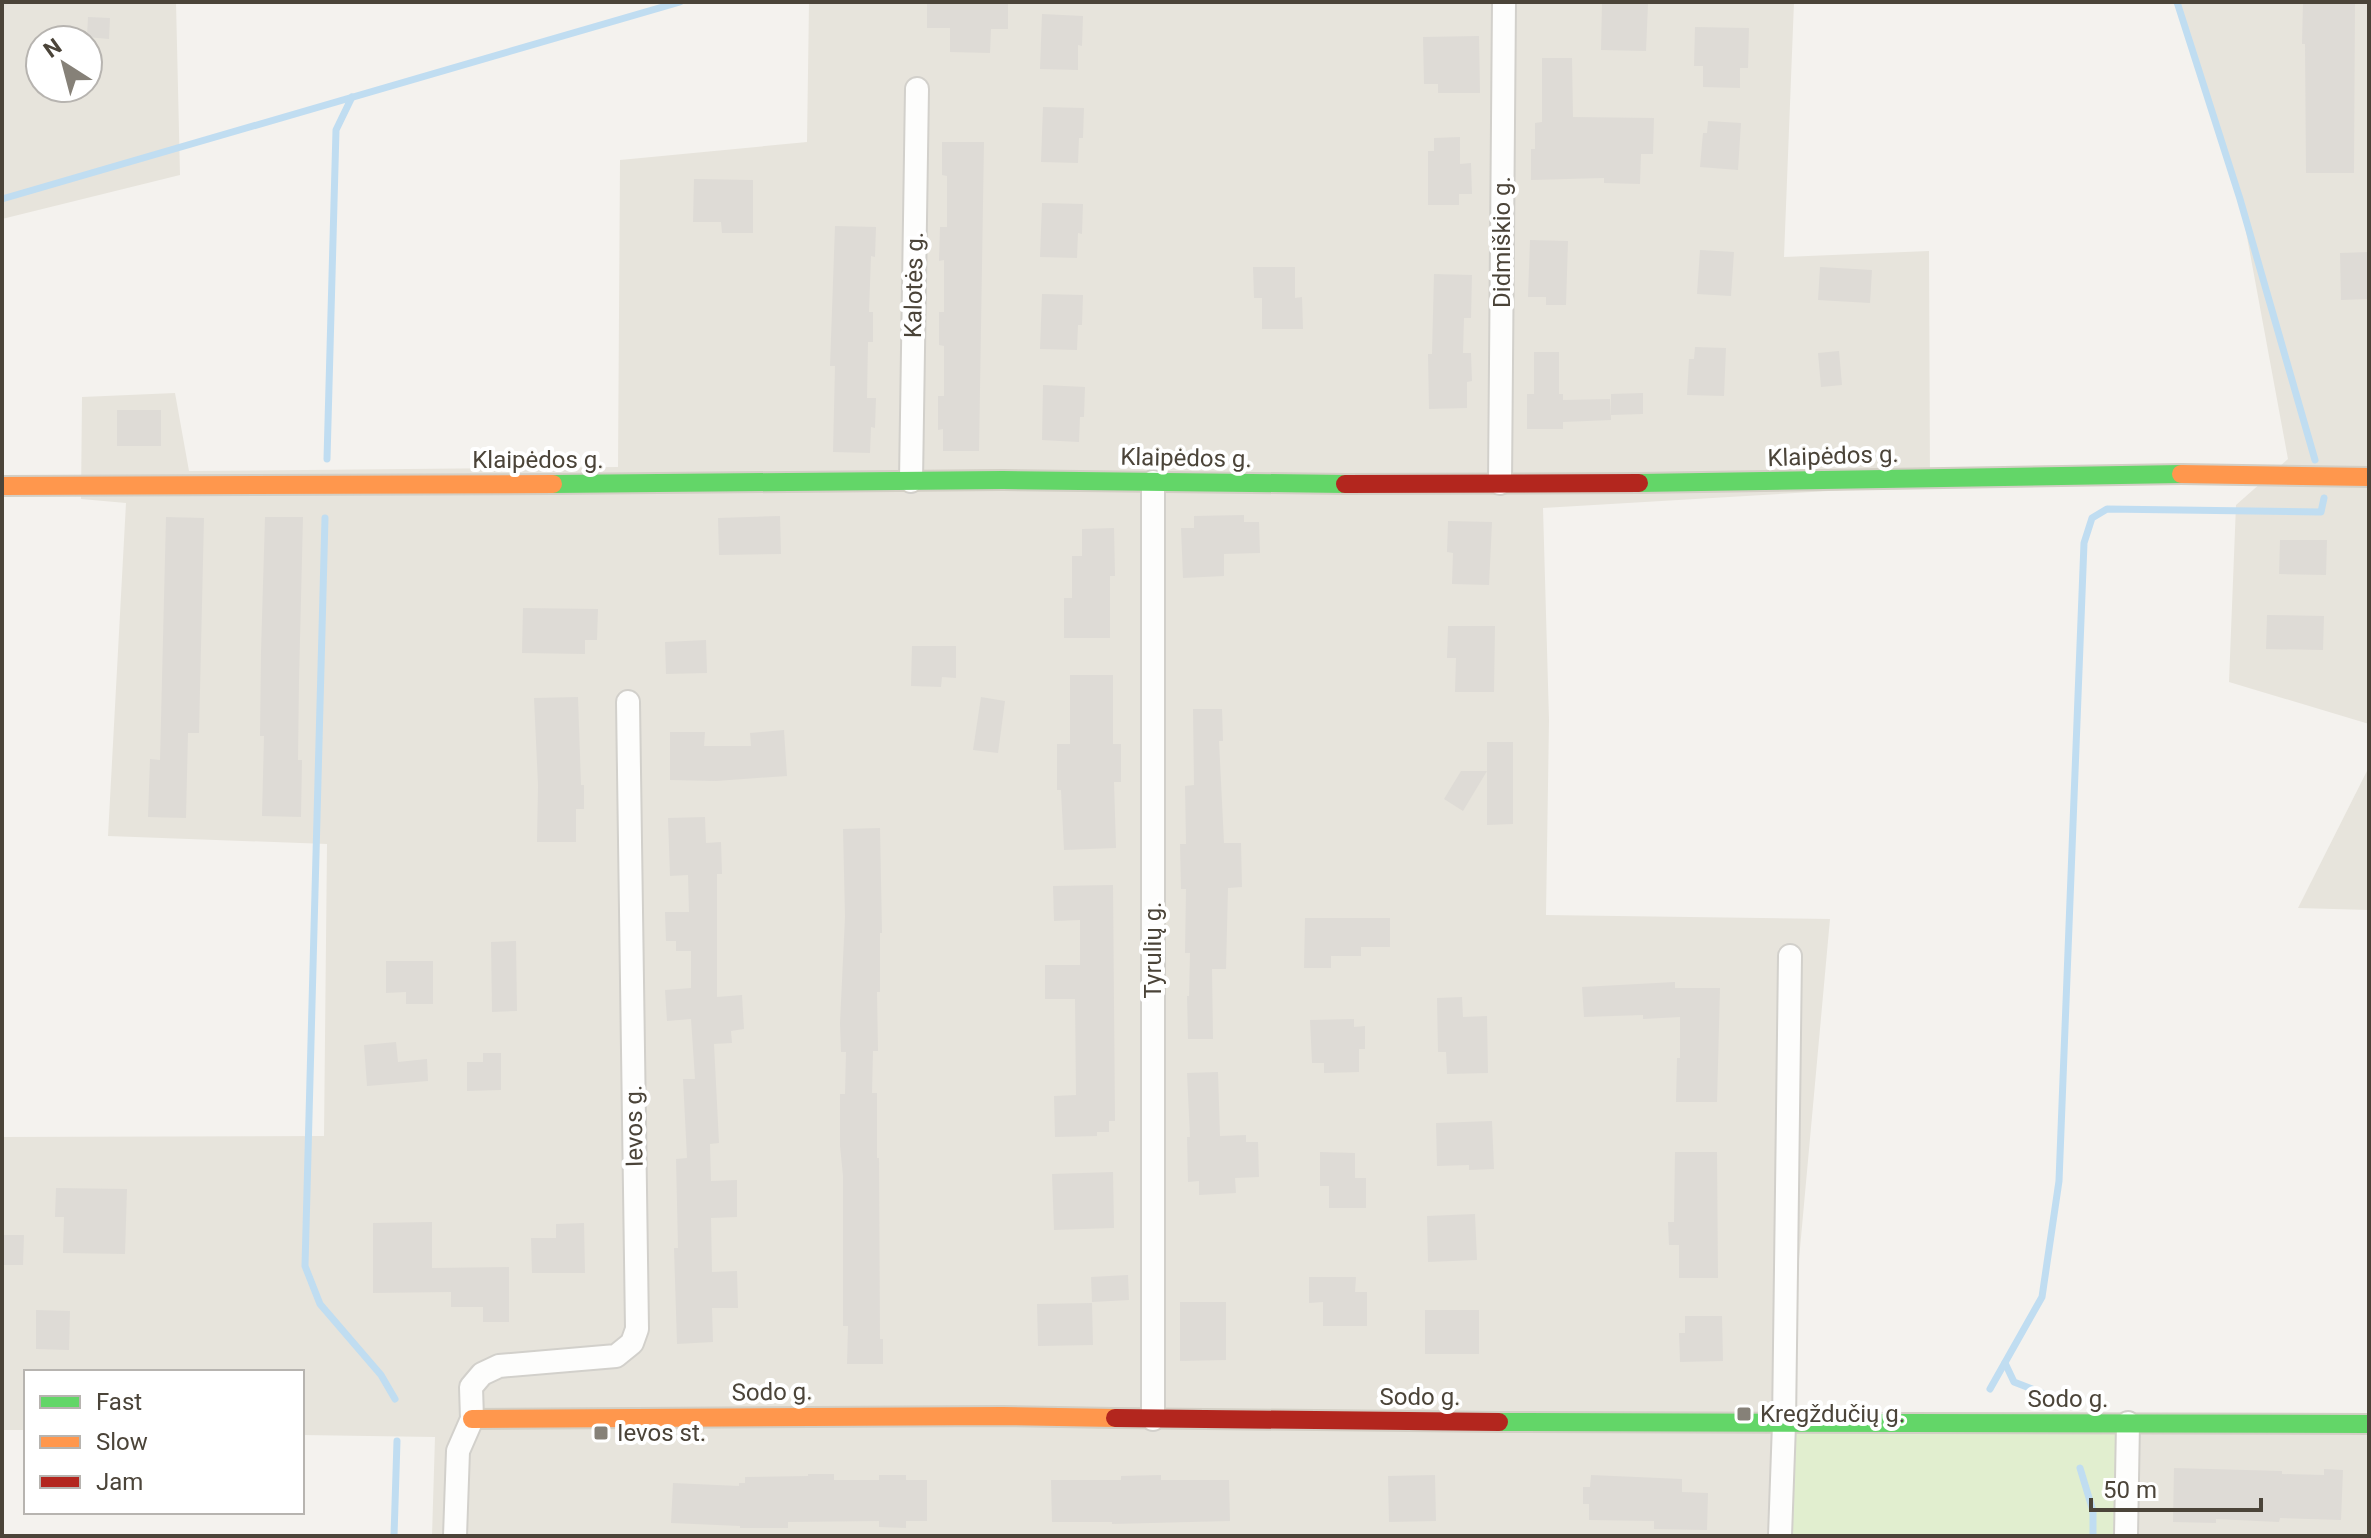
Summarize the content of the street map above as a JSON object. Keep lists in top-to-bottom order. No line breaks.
{"streets":{"street":["Didmiškio g.","Kalotės g.","Klaipėdos g.","Tyrulių g.","Ievos g.","Sodo g."]},"crossings":[["Didmiškio g.","Klaipėdos g."],["Kalotės g.","Klaipėdos g."],["Klaipėdos g.","Tyrulių g."],["Tyrulių g.","Sodo g."],["Ievos g.","Sodo g."]],"places":{"transit":["Kregždučių g.","Ievos st."]},"legend":["Fast","Slow","Jam"],"scale_bar":"50 m","north":"top left"}
